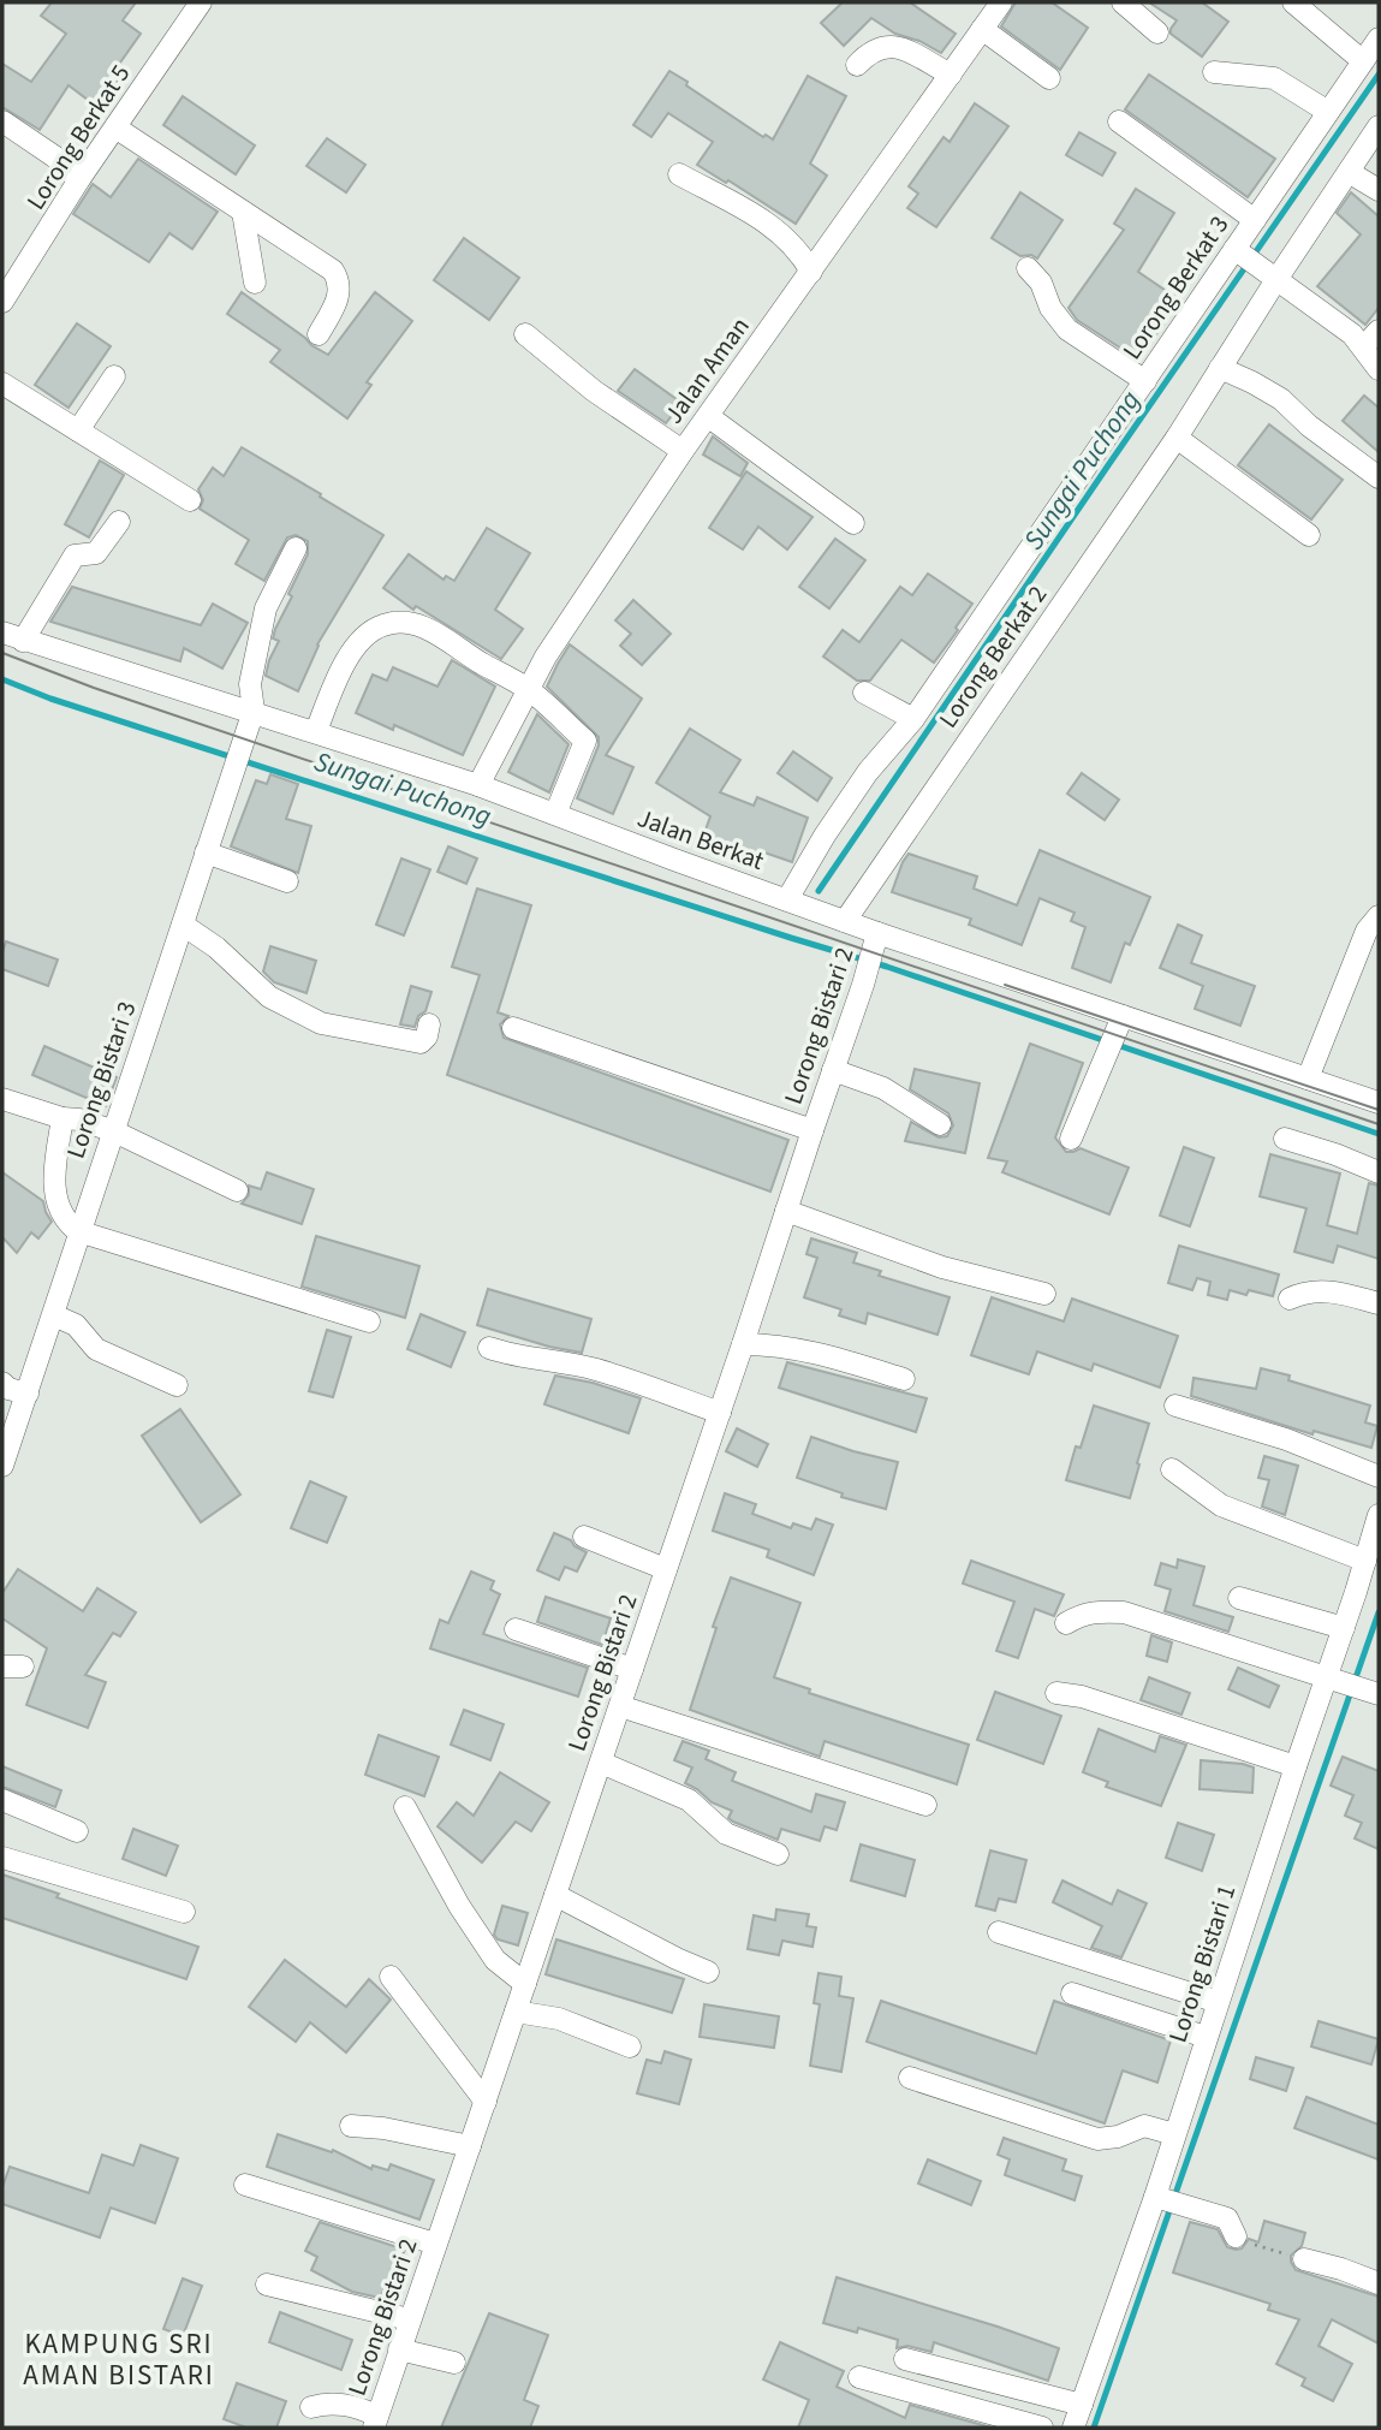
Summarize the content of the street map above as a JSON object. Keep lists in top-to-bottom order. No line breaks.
{"streets":{"street":["Lorong Berkat 5","Lorong Berkat 3","Jalan Aman","Lorong Berkat 2","Jalan Berkat","Lorong Bistari 2","Lorong Bistari 3","Lorong Bistari 1"]},"crossings":[["Lorong Berkat 3","Jalan Berkat"],["Jalan Aman","Jalan Berkat"],["Lorong Berkat 2","Jalan Berkat"],["Jalan Berkat","Lorong Bistari 2"],["Jalan Berkat","Lorong Bistari 3"]],"districts":["KAMPUNG SRI AMAN BISTARI"],"water":["Sungai Puchong"]}
